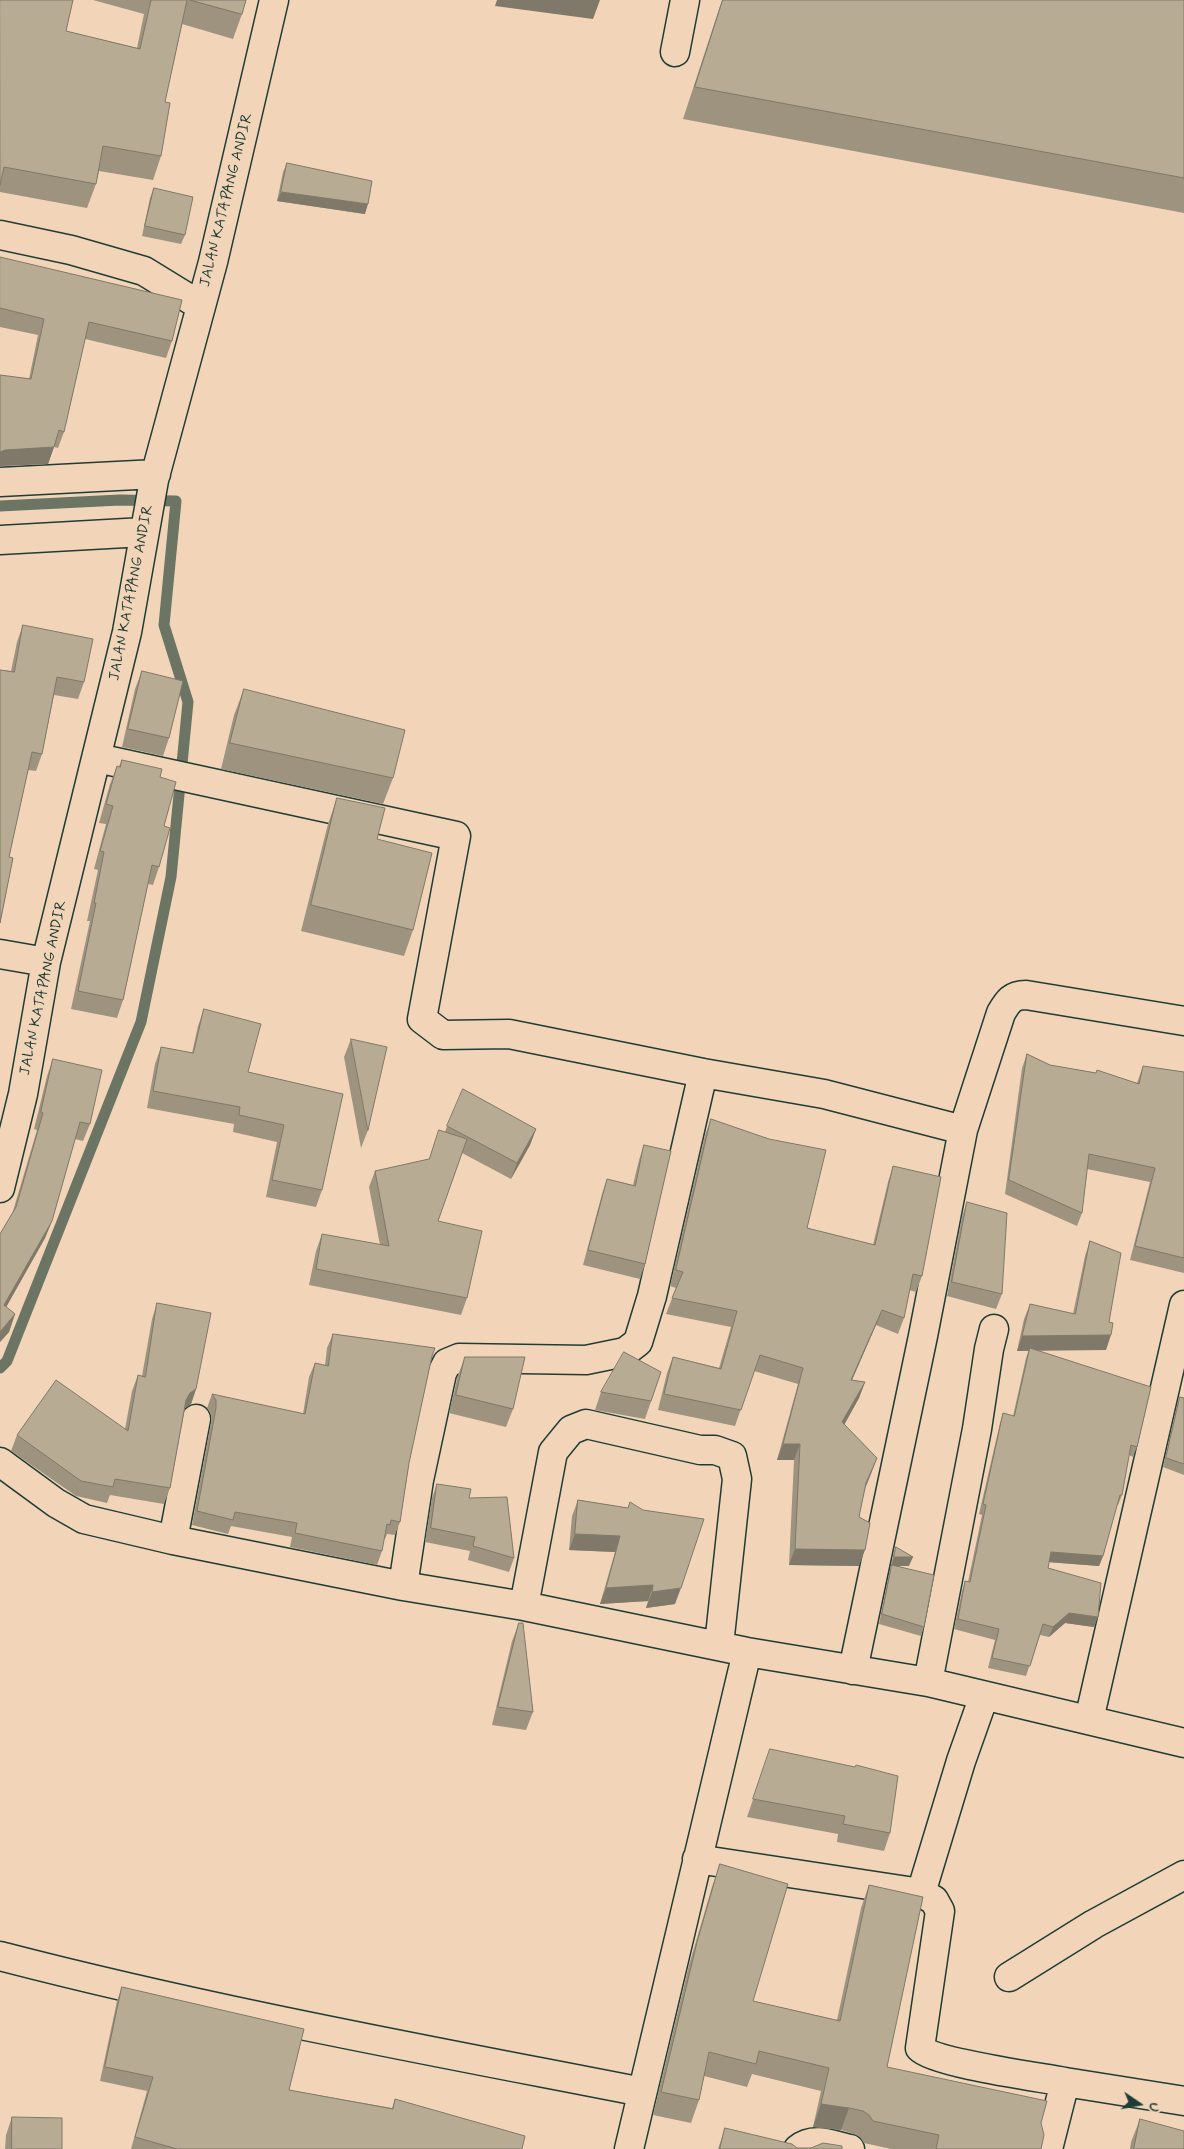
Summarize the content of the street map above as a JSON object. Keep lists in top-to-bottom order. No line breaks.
{"streets":{"street":["JALAN KATAPANG ANDIR"]},"north":"right"}
